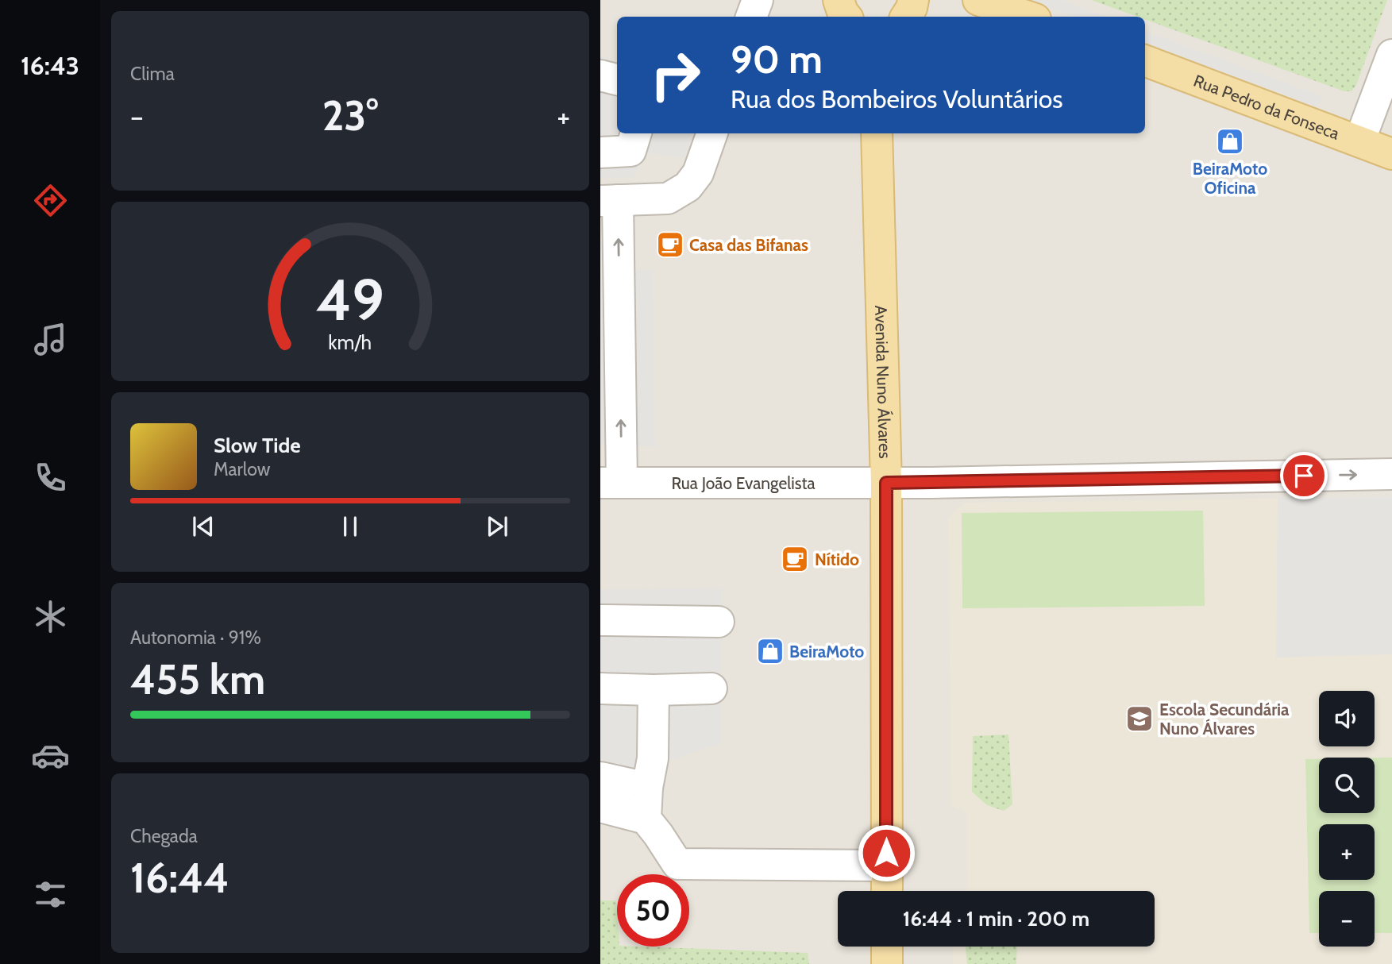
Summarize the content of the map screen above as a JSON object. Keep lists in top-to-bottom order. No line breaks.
{"streets":{"main road":["Rua Pedro da Fonseca","Avenida Nuno Álvares"],"street":["Rua João Evangelista"]},"crossings":[["Avenida Nuno Álvares","Rua João Evangelista"]],"one_way":["Rua João Evangelista"],"places":{"shop":["BeiraMoto Oficina","BeiraMoto"],"cafe":["Casa das Bifanas","Nítido"],"school or university":["Escola Secundária Nuno Álvares"]},"page":{"tabs":"16:43","tile":["Clima",["Autonomia · 91%","455 km"],["Chegada","16:44"]],"turn":["90 m","Rua dos Bombeiros Voluntários"],"heat":["−","23°","+"],"song":["Slow Tide","Marlow"],"map_buttons":["+","−"],"limit":"50","trip":"16:44 · 1 min · 200 m","gauge":["49","km/h"]}}
